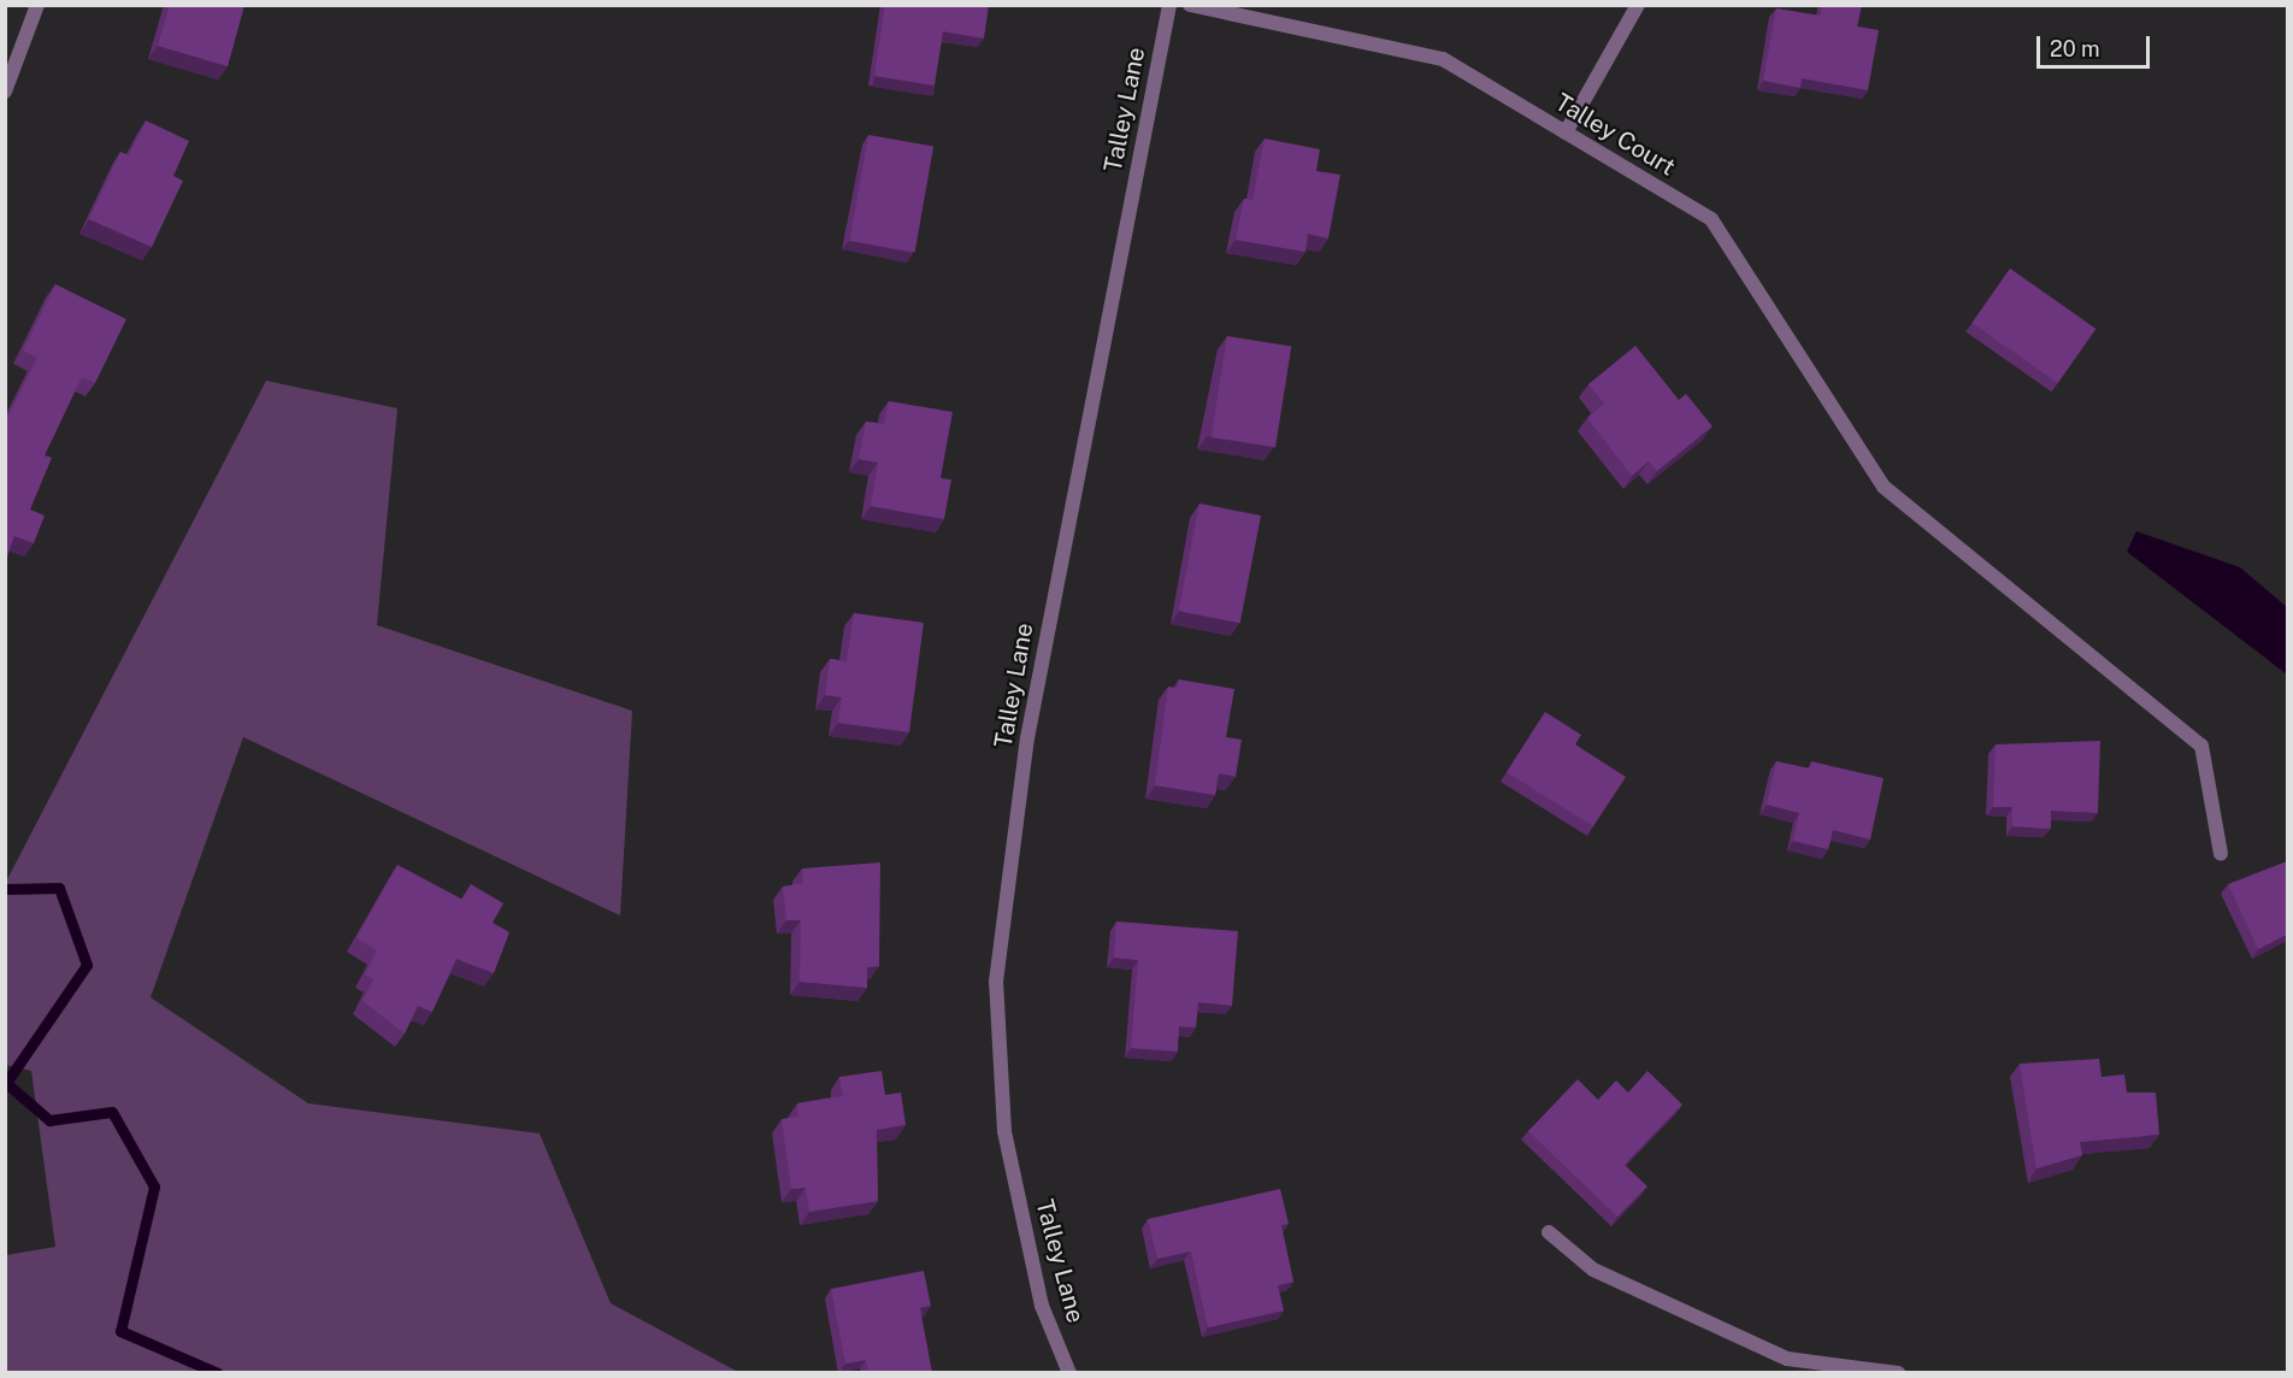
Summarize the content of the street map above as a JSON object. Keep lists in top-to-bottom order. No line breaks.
{"streets":{"street":["Talley Lane","Talley Court"]},"scale_bar":"20 m"}
